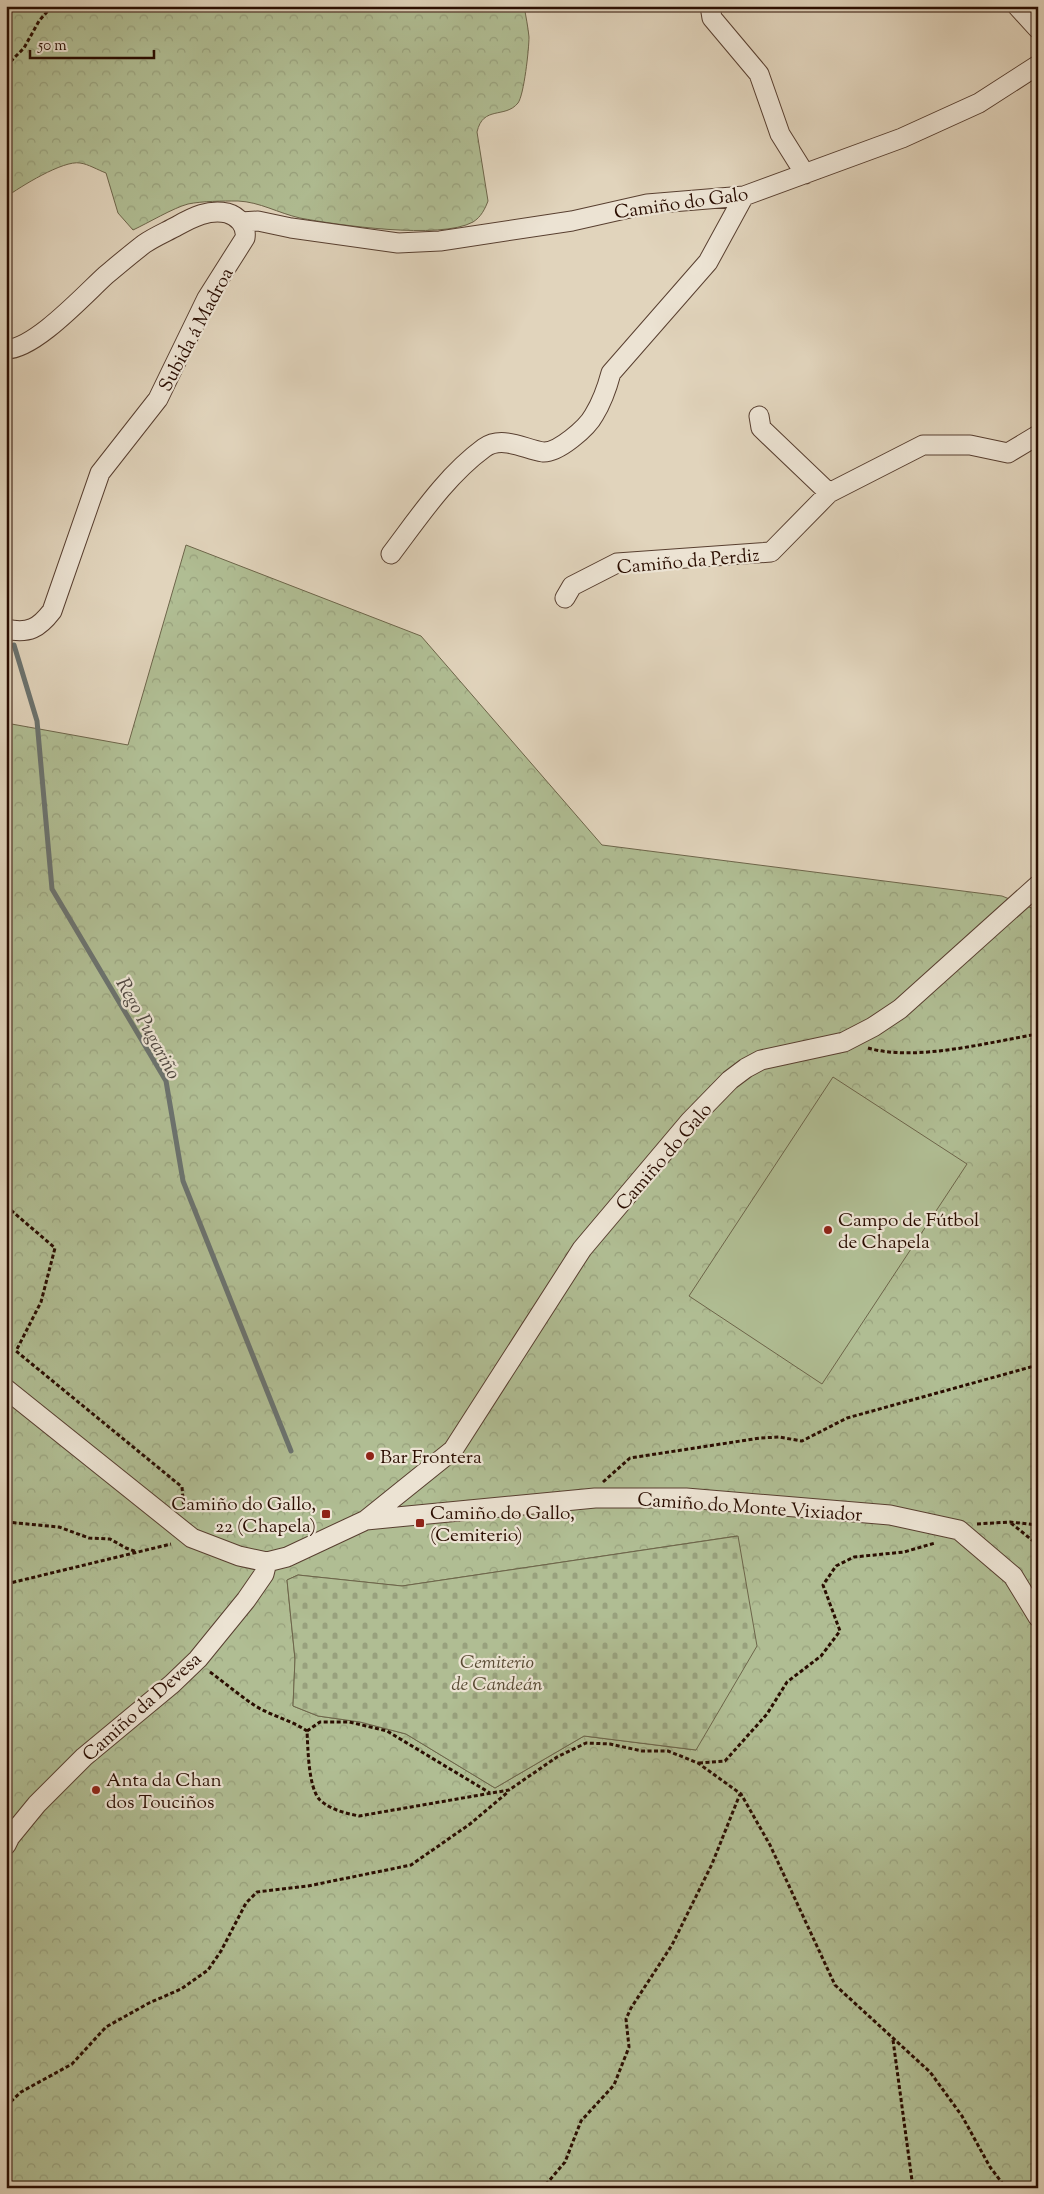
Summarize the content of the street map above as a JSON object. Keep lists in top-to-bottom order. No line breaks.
{"streets":{"street":["Camiño do Galo","Subida á Madroa","Camiño da Perdiz","Camiño do Monte Vixiador","Camiño da Devesa"]},"crossings":[["Camiño do Galo","Subida á Madroa"],["Camiño do Galo","Camiño do Monte Vixiador"],["Camiño do Monte Vixiador","Camiño da Devesa"]],"water":["Rego Pugariño"],"parks":["Cemiterio de Candeán"],"places":{"other":["Campo de Fútbol de Chapela","Bar Frontera","Anta da Chan dos Touciños"],"transit":["Camiño do Gallo, 22 (Chapela)","Camiño do Gallo, (Cemiterio)"]},"scale_bar":"50 m"}
